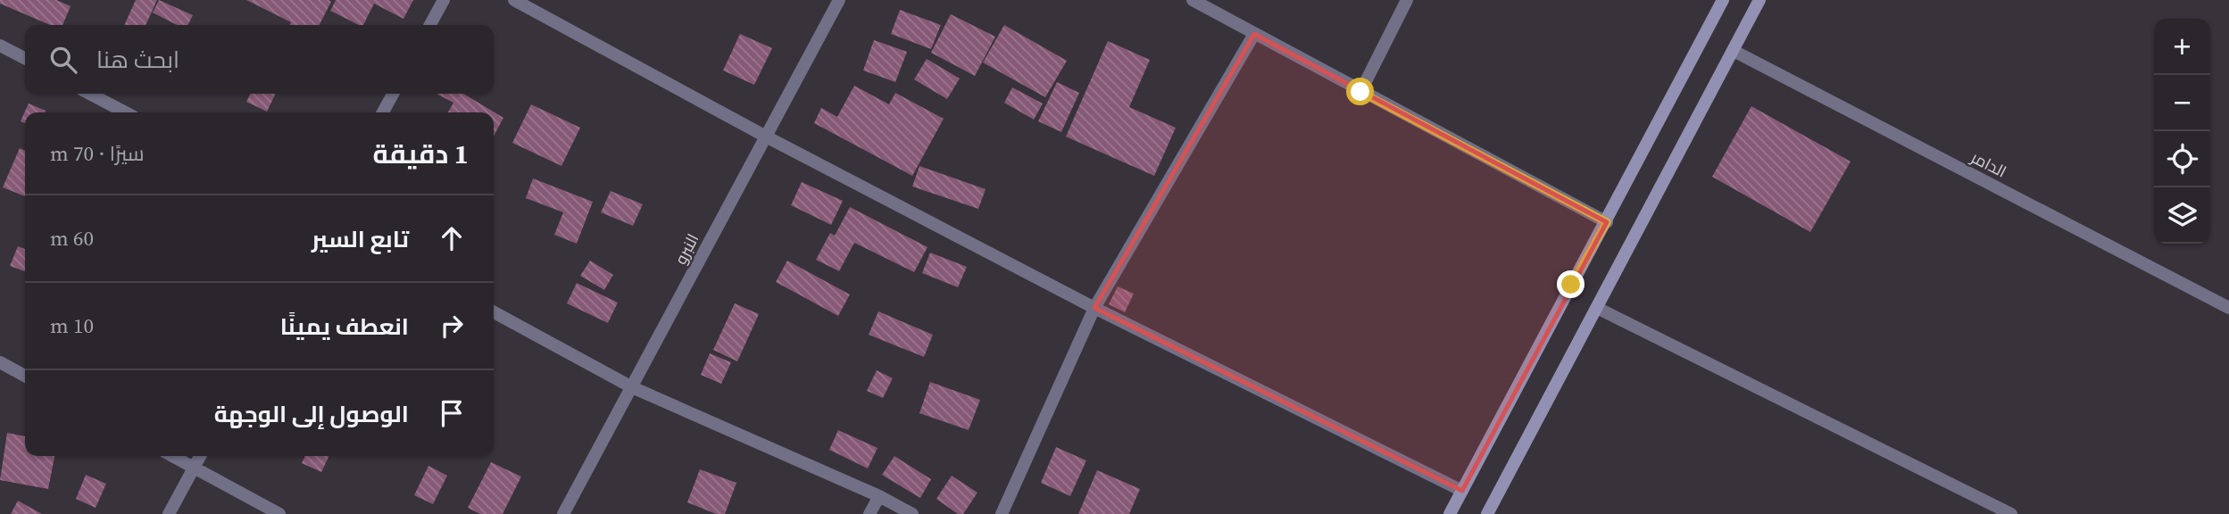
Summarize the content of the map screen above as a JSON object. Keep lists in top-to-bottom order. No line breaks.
{"streets":{"street":["الدامر","النبرو"]},"page":{"map_buttons":["+","−"],"search":"ابحث هنا","heading":["1 دقيقة","سيرًا · 70 m"],"list":[["تابع السير","60 m"],["انعطف يمينًا","10 m"],"الوصول إلى الوجهة"]}}
